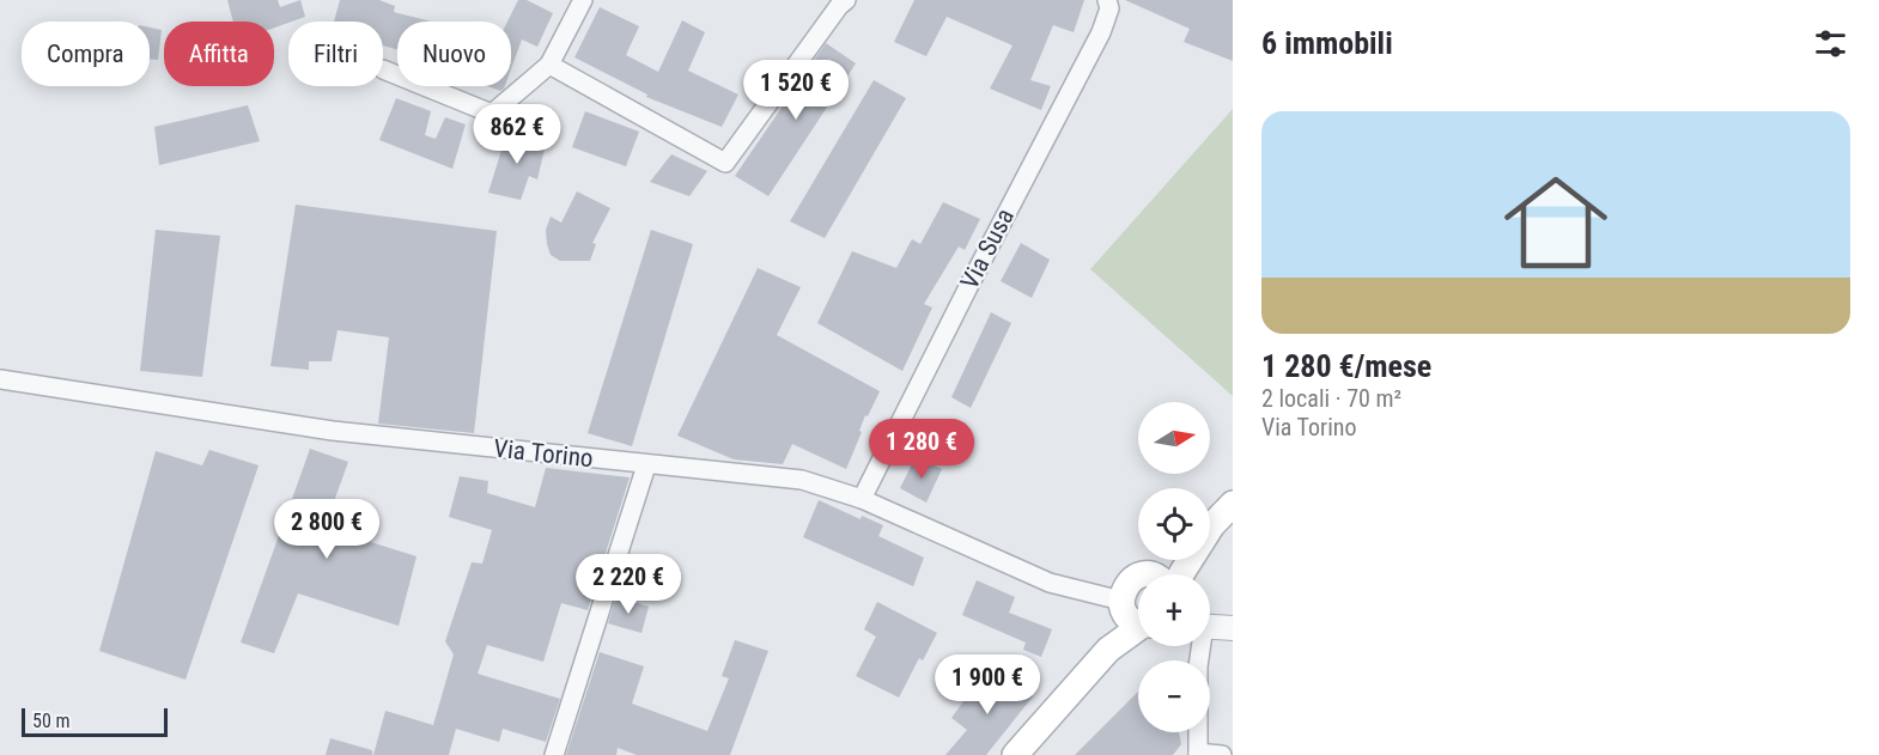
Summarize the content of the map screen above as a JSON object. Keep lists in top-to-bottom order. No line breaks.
{"streets":{"street":["Via Susa","Via Torino"]},"crossings":[["Via Susa","Via Torino"]],"scale_bar":"50 m","north":"right","page":{"heading":"6 immobili","chip":["Compra","Affitta","Filtri","Nuovo"],"price":["1 520 €","862 €","1 280 €","2 800 €","2 220 €","1 900 €"],"list":[{"name":"1 280 €/mese","note":"2 locali · 70 m² · Via Torino"}],"map_buttons":["+","−"],"scale":"50 m"}}
